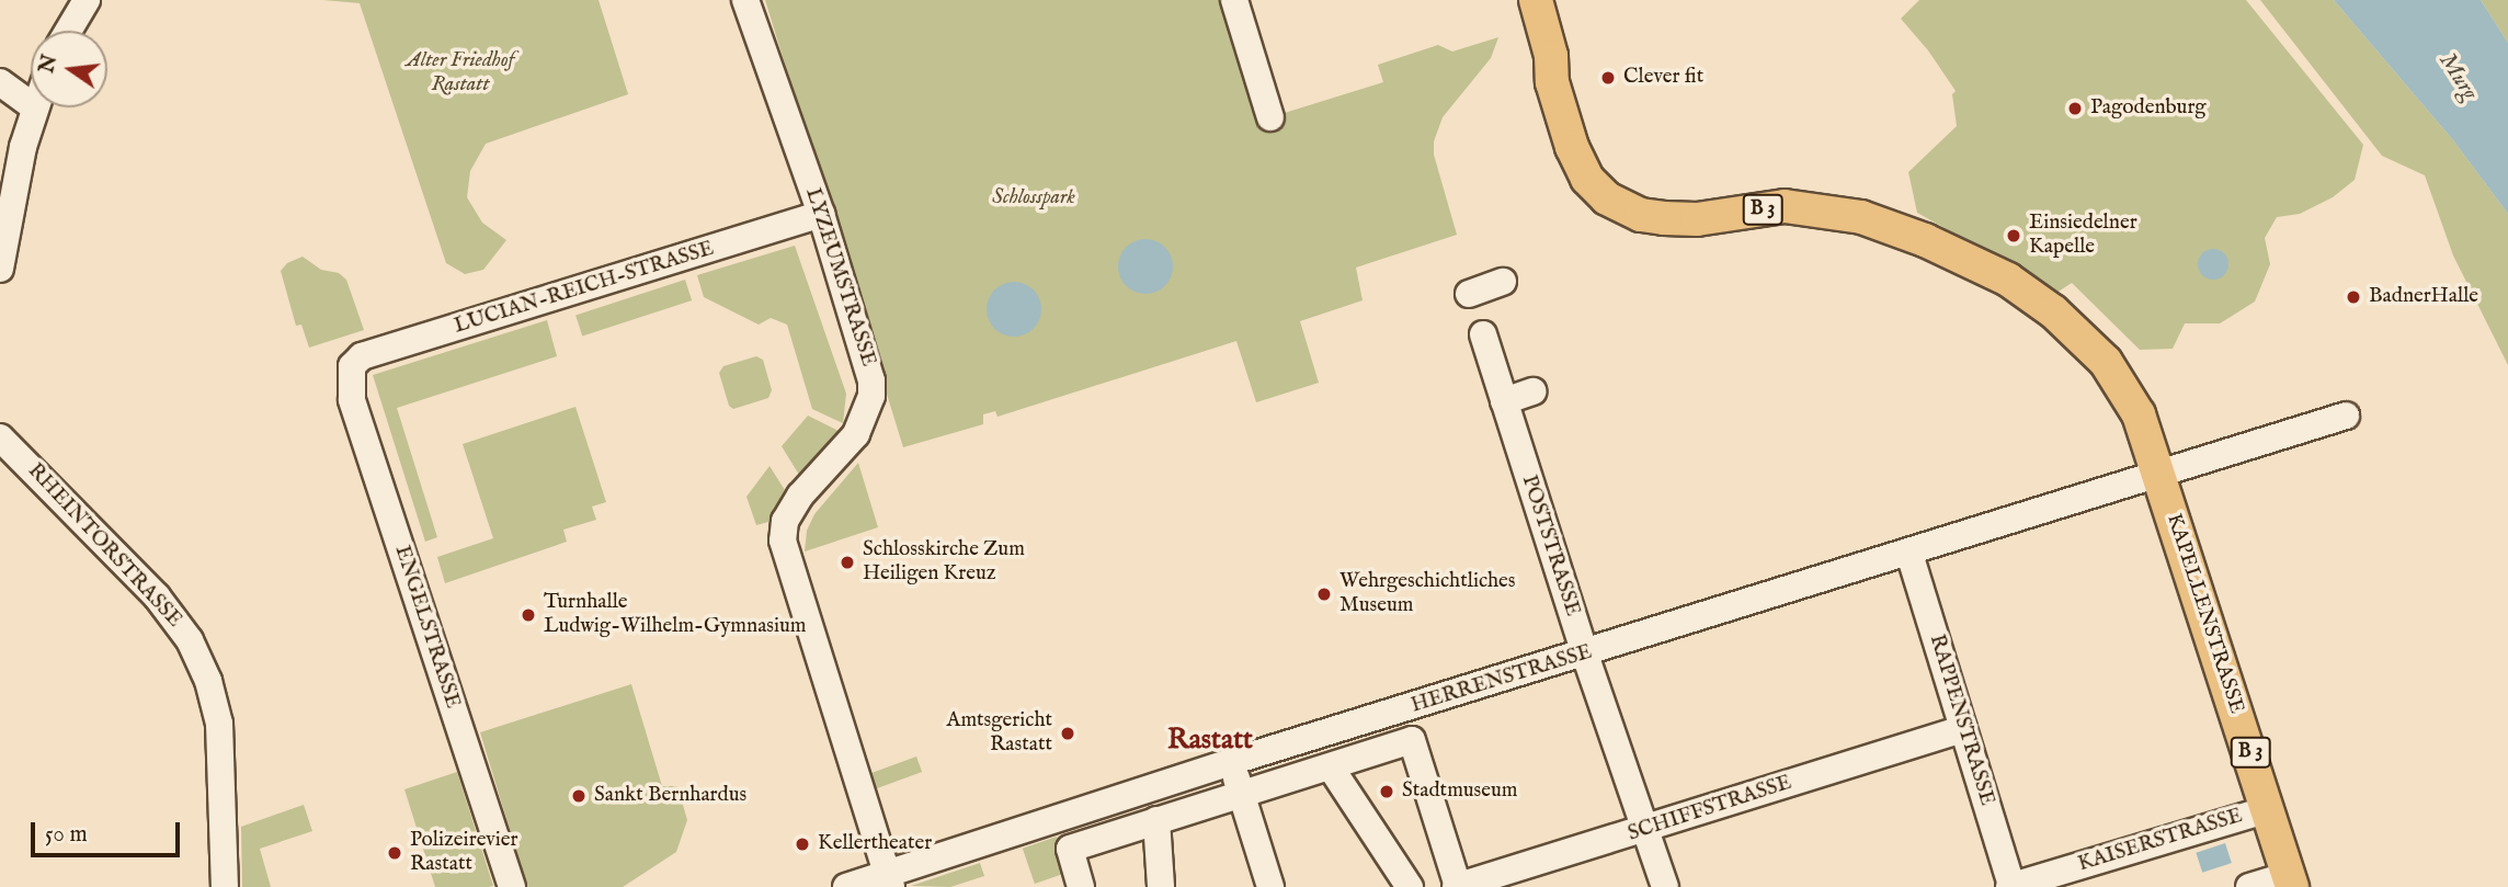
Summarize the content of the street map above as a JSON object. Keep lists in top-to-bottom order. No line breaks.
{"streets":{"main road":["B 3","KAPELLENSTRASSE"],"street":["LYZEUMSTRASSE","LUCIAN-REICH-STRASSE","RHEINTORSTRASSE","POSTSTRASSE","ENGELSTRASSE","HERRENSTRASSE","RAPPENSTRASSE","SCHIFFSTRASSE","KAISERSTRASSE"]},"crossings":[["B 3","KAPELLENSTRASSE"],["LYZEUMSTRASSE","LUCIAN-REICH-STRASSE"],["LYZEUMSTRASSE","HERRENSTRASSE"],["LUCIAN-REICH-STRASSE","ENGELSTRASSE"],["POSTSTRASSE","HERRENSTRASSE"],["POSTSTRASSE","SCHIFFSTRASSE"],["KAPELLENSTRASSE","HERRENSTRASSE"],["KAPELLENSTRASSE","KAISERSTRASSE"],["HERRENSTRASSE","RAPPENSTRASSE"],["HERRENSTRASSE","SCHIFFSTRASSE"],["RAPPENSTRASSE","SCHIFFSTRASSE"],["RAPPENSTRASSE","KAISERSTRASSE"]],"districts":["Rastatt"],"water":["Murg"],"parks":["Alter Friedhof Rastatt","Schlosspark"],"places":["Clever fit","Pagodenburg","Einsiedelner Kapelle","BadnerHalle","Schlosskirche Zum Heiligen Kreuz","Wehrgeschichtliches Museum","Turnhalle Ludwig-Wilhelm-Gymnasium","Amtsgericht Rastatt","Stadtmuseum","Sankt Bernhardus","Kellertheater","Polizeirevier Rastatt"],"scale_bar":"50 m","north":"left"}
